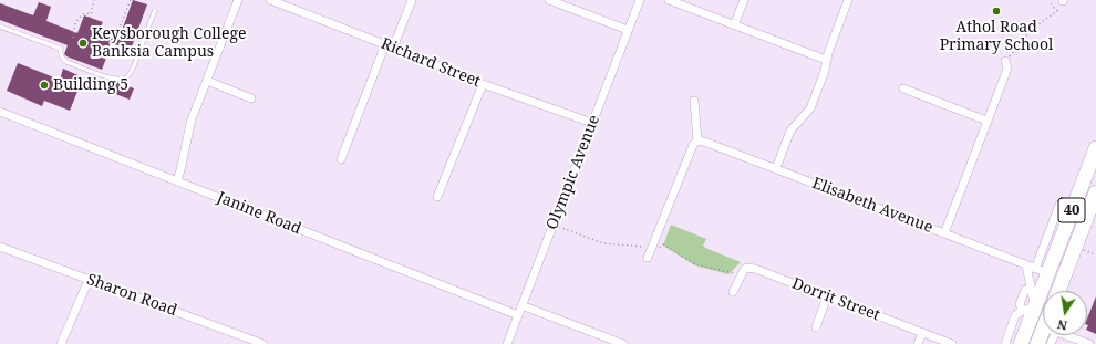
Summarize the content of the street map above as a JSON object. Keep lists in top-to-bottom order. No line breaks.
{"streets":{"highway":["40"],"street":["Richard Street","Olympic Avenue","Elisabeth Avenue","Janine Road","Sharon Road","Dorrit Street"]},"crossings":[["Richard Street","Olympic Avenue"],["Olympic Avenue","Janine Road"],["Elisabeth Avenue","40"]],"places":["Athol Road Primary School","Keysborough College Banksia Campus","Building 5"],"north":"bottom"}
